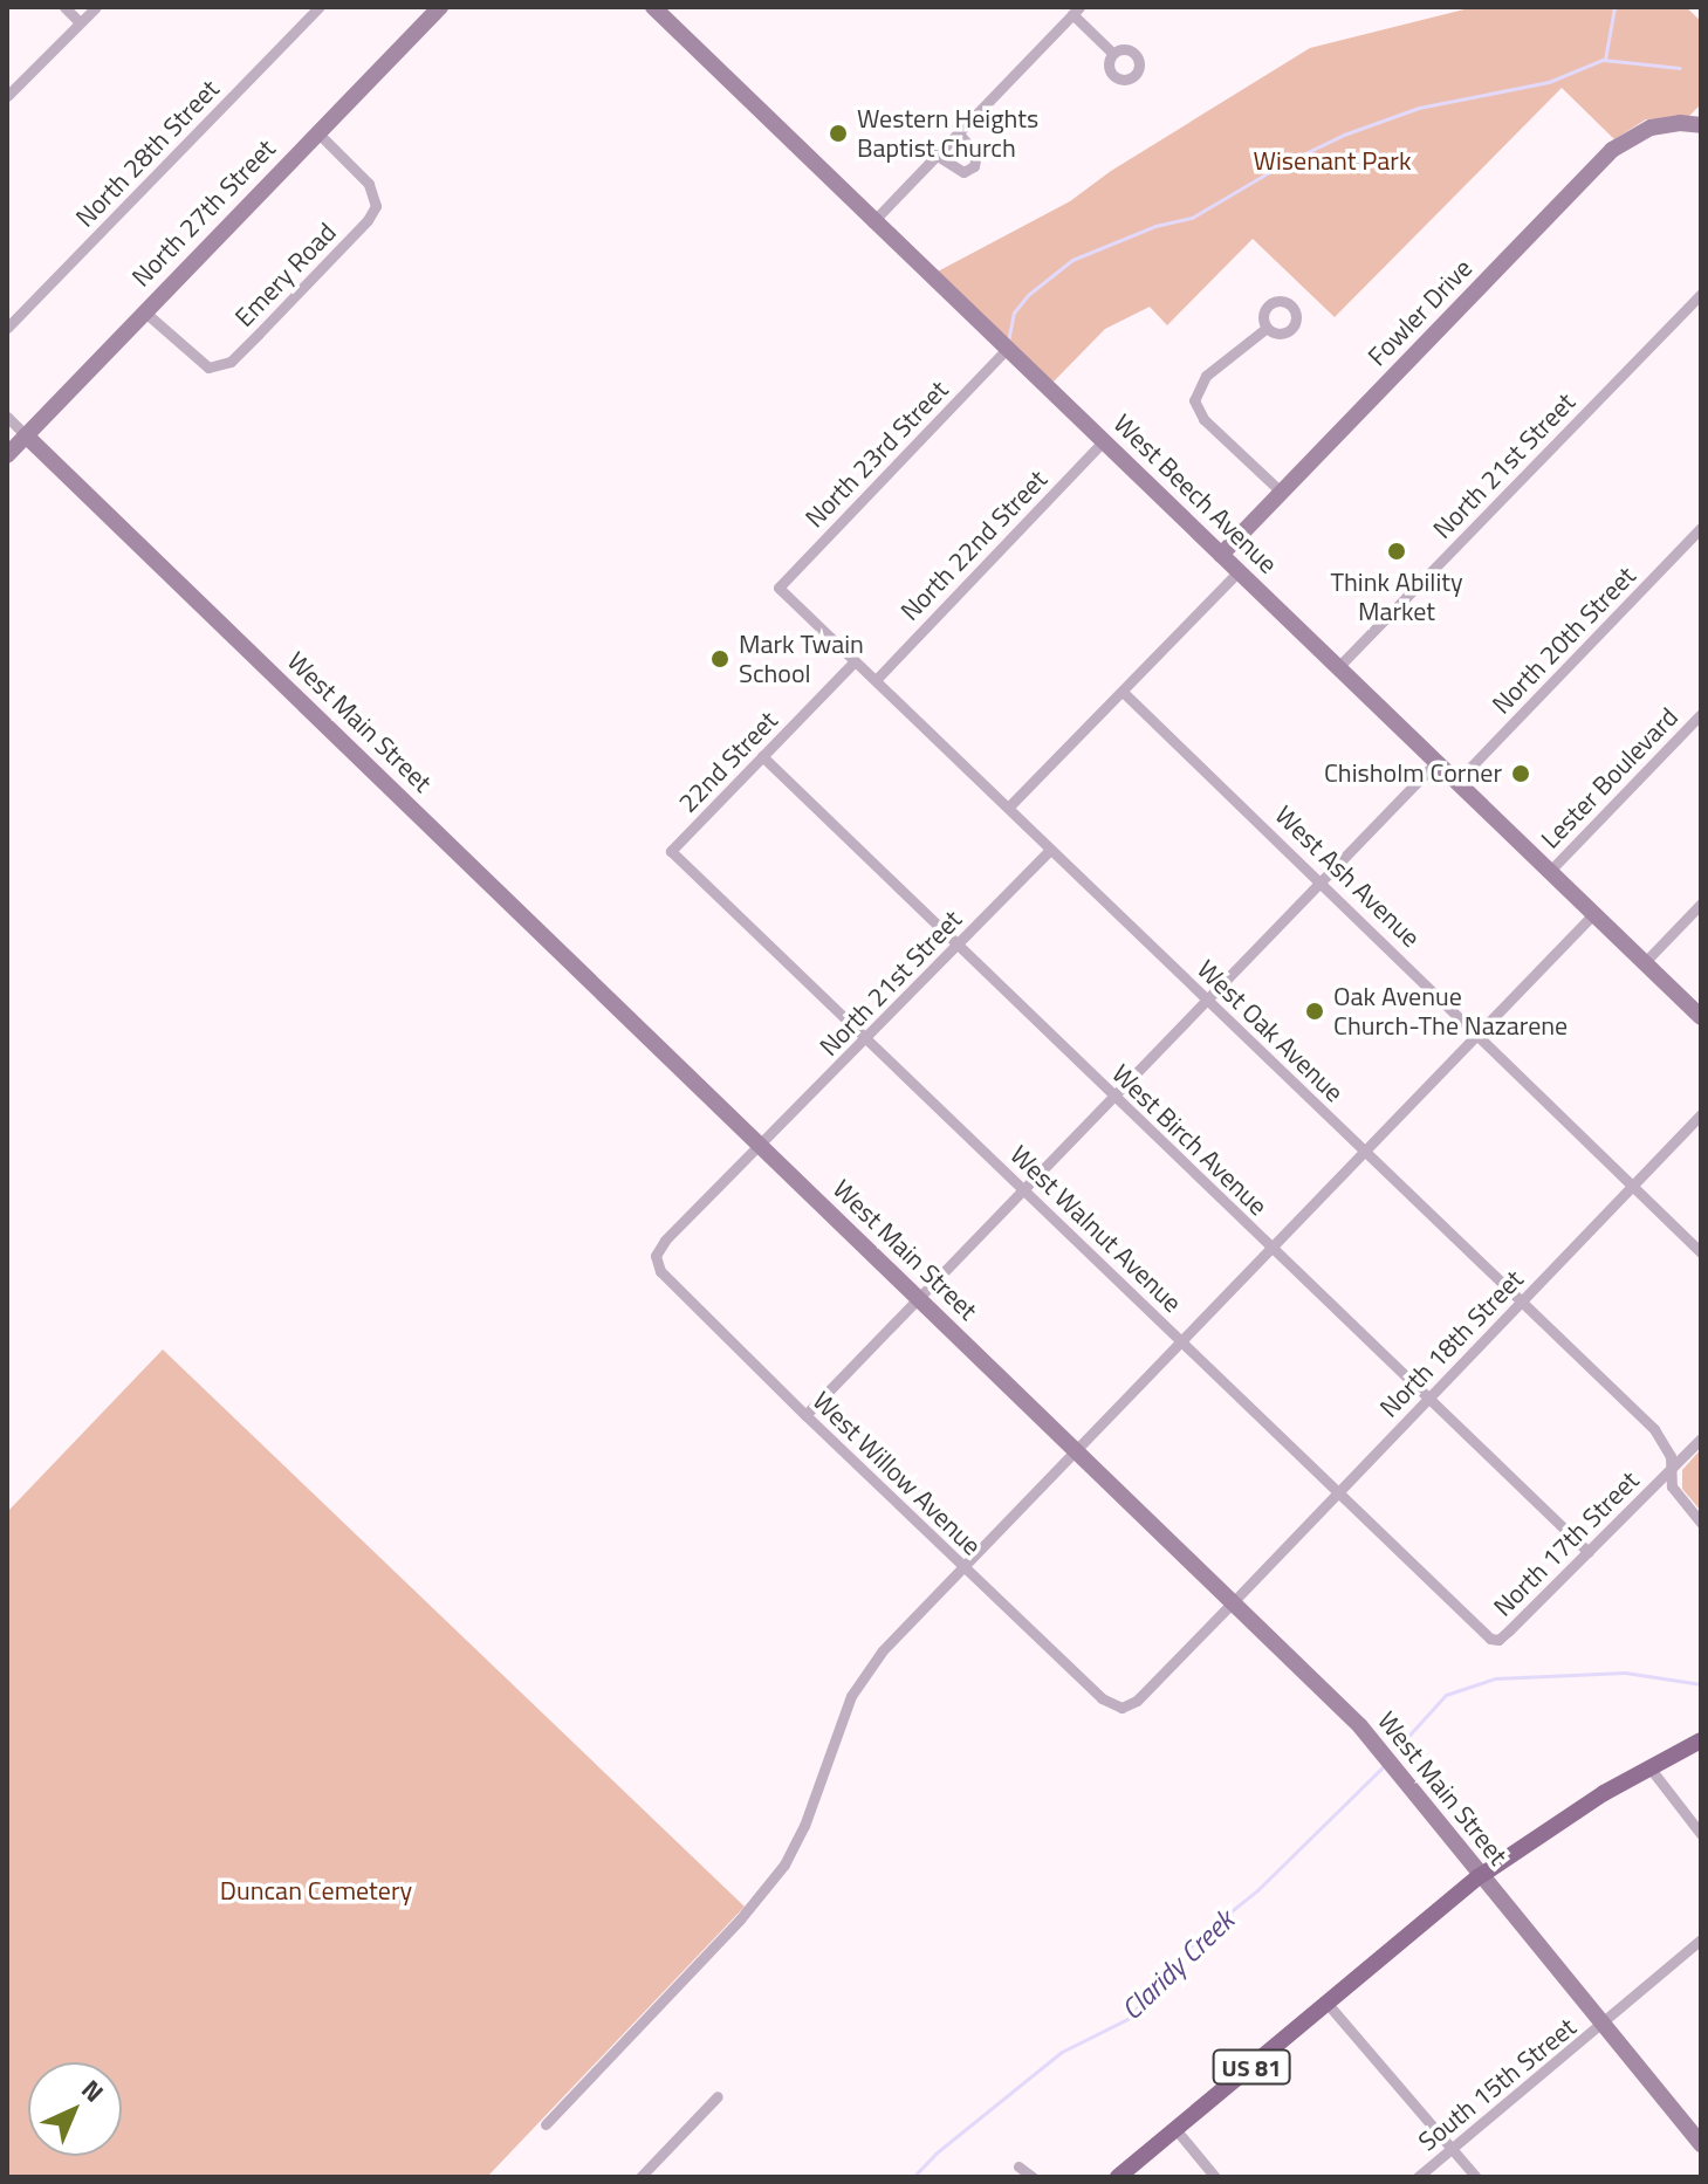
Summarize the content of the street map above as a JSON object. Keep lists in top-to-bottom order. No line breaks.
{"streets":{"main road":["US 81"],"street":["North 28th Street","North 27th Street","Emery Road","Fowler Drive","North 23rd Street","North 21st Street","West Beech Avenue","North 22nd Street","North 20th Street","West Main Street","22nd Street","Lester Boulevard","West Ash Avenue","West Oak Avenue","West Birch Avenue","West Walnut Avenue","North 18th Street","West Willow Avenue","North 17th Street","South 15th Street"]},"crossings":[["North 27th Street","Emery Road"],["North 27th Street","West Main Street"],["Fowler Drive","West Beech Avenue"],["North 23rd Street","West Beech Avenue"],["North 23rd Street","West Oak Avenue"],["North 21st Street","West Beech Avenue"],["North 21st Street","West Main Street"],["North 21st Street","West Oak Avenue"],["North 21st Street","West Birch Avenue"],["North 21st Street","West Walnut Avenue"],["North 21st Street","West Willow Avenue"],["West Beech Avenue","North 22nd Street"],["West Beech Avenue","North 20th Street"],["West Beech Avenue","Lester Boulevard"],["North 22nd Street","West Oak Avenue"],["West Main Street","North 18th Street"],["West Main Street","US 81"],["West Main Street","South 15th Street"],["22nd Street","West Oak Avenue"],["22nd Street","West Birch Avenue"],["22nd Street","West Walnut Avenue"],["West Ash Avenue","North 18th Street"],["West Oak Avenue","North 18th Street"],["West Oak Avenue","North 17th Street"],["West Birch Avenue","North 18th Street"],["West Birch Avenue","North 17th Street"],["West Walnut Avenue","North 18th Street"],["West Walnut Avenue","North 17th Street"],["North 18th Street","West Willow Avenue"]],"water":["Claridy Creek"],"parks":["Wisenant Park","Duncan Cemetery"],"places":["Western Heights Baptist Church","Think Ability Market","Mark Twain School","Chisholm Corner","Oak Avenue Church-The Nazarene"],"north":"top right"}
